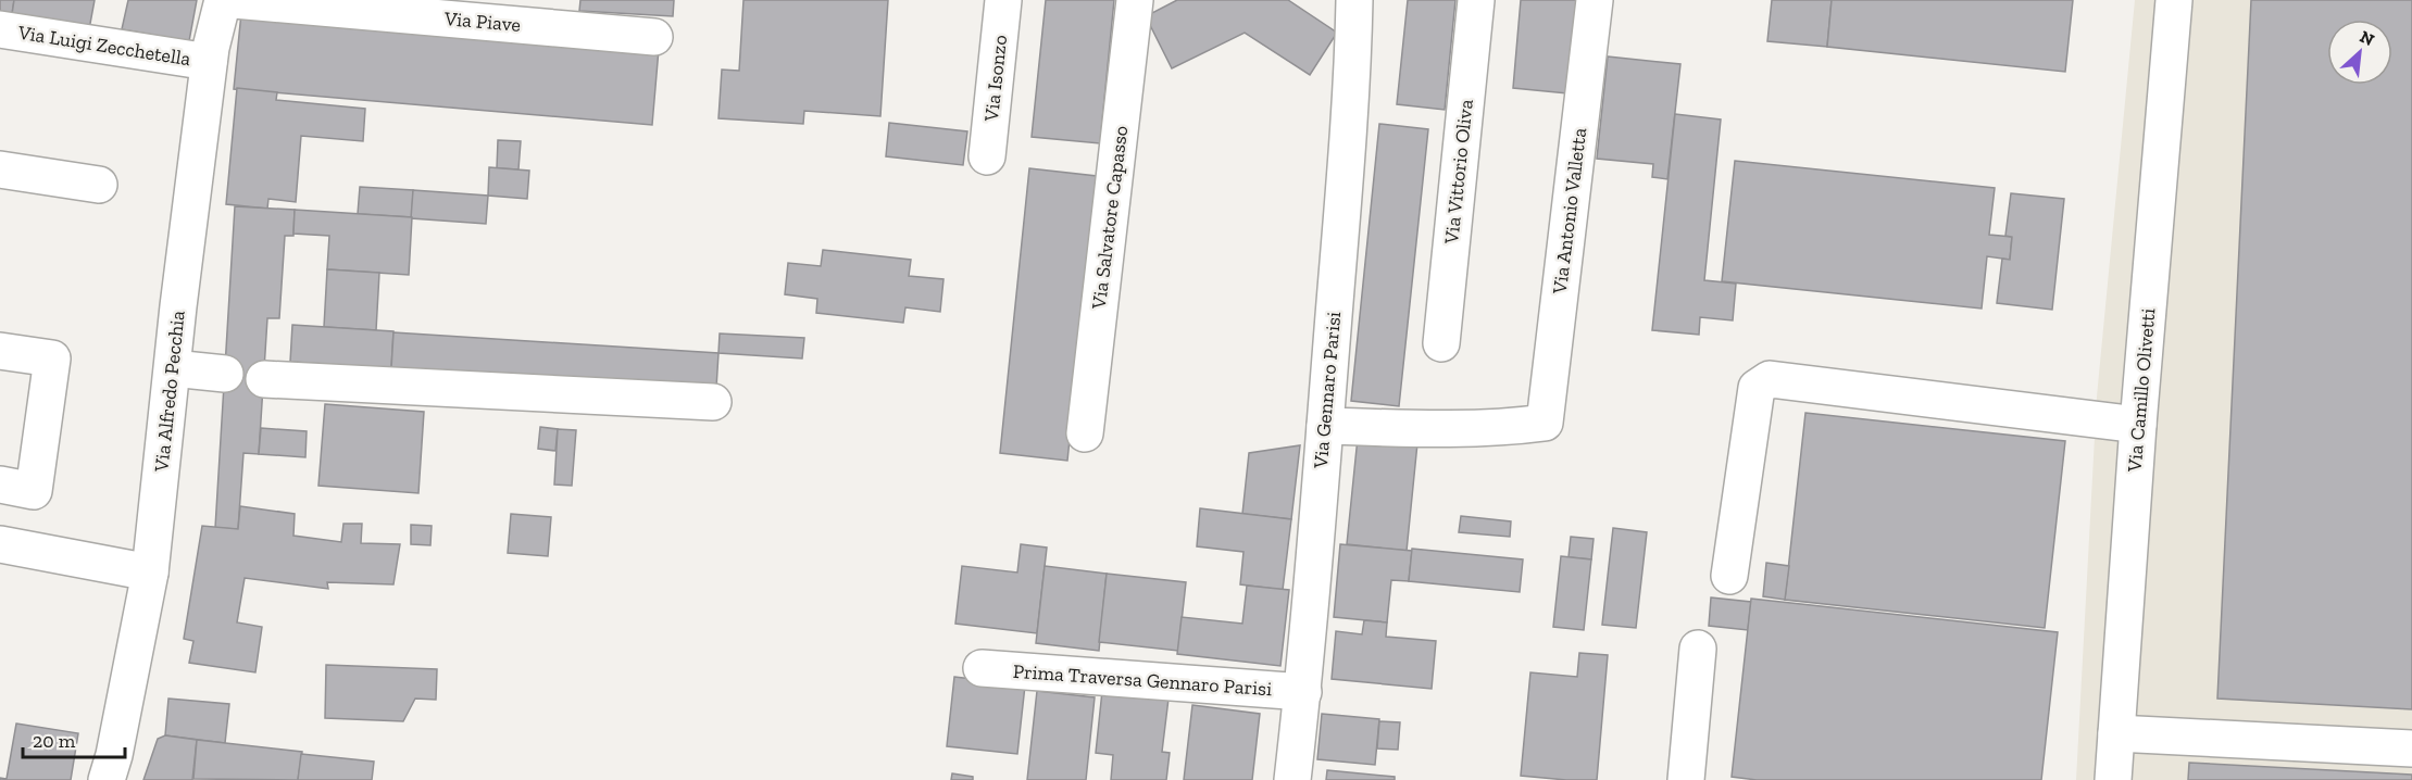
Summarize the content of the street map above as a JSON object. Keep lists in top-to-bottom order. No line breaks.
{"streets":{"street":["Via Piave","Via Luigi Zecchetella","Via Isonzo","Via Vittorio Oliva","Via Antonio Valletta","Via Salvatore Capasso","Via Gennaro Parisi","Via Camillo Olivetti","Via Alfredo Pecchia","Prima Traversa Gennaro Parisi"]},"crossings":[["Via Luigi Zecchetella","Via Alfredo Pecchia"],["Via Antonio Valletta","Via Gennaro Parisi"],["Via Gennaro Parisi","Prima Traversa Gennaro Parisi"]],"scale_bar":"20 m","north":"top right"}
